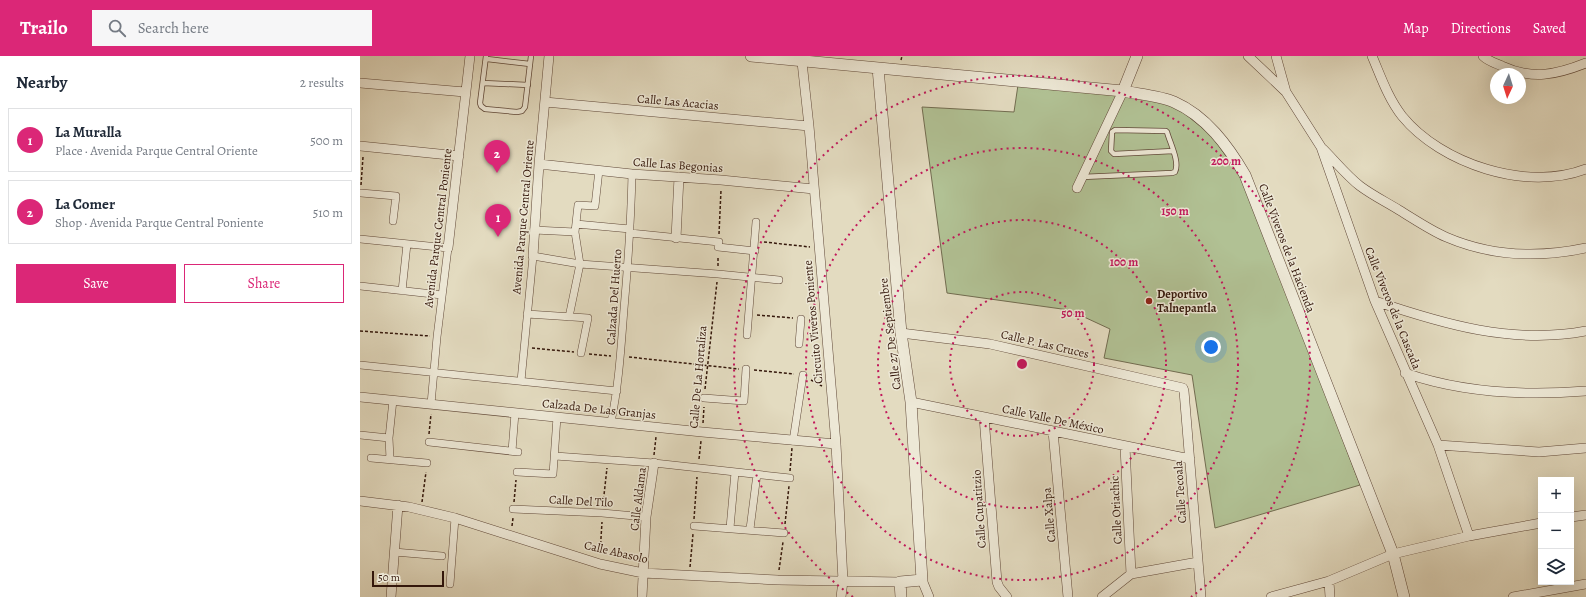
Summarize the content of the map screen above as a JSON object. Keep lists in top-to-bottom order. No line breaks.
{"streets":{"street":["Calle Las Acacias","Calle Las Begonias","Avenida Parque Central Oriente","Avenida Parque Central Poniente","Calle Viveros de la Hacienda","Calzada Del Huerto","Calle Viveros de la Cascada","Circuito Viveros Poniente","Calle 27 De Septiembre","Calle P. Las Cruces","Calzada De Las Granjas","Calle Valle De México","Calle Tecoala","Calle Aldama","Calle Del Tilo","Calle Cupatitzio","Calle Oriachic","Calle Xalpa","Calle Abasolo"],"path":["Calle De La Hortaliza"]},"crossings":[["Calle Las Acacias","Avenida Parque Central Oriente"],["Calle Las Acacias","Circuito Viveros Poniente"],["Calle Las Begonias","Avenida Parque Central Oriente"],["Calle Las Begonias","Calzada Del Huerto"],["Calle Las Begonias","Circuito Viveros Poniente"],["Calle Las Begonias","Calle De La Hortaliza"],["Avenida Parque Central Poniente","Calzada De Las Granjas"],["Calle Viveros de la Hacienda","Circuito Viveros Poniente"],["Calle Viveros de la Hacienda","Calle 27 De Septiembre"],["Calzada Del Huerto","Calzada De Las Granjas"],["Circuito Viveros Poniente","Calzada De Las Granjas"],["Circuito Viveros Poniente","Calle Abasolo"],["Calle 27 De Septiembre","Calle P. Las Cruces"],["Calle 27 De Septiembre","Calle Valle De México"],["Calle 27 De Septiembre","Calle Abasolo"],["Calle P. Las Cruces","Calle Tecoala"],["Calle De La Hortaliza","Calzada De Las Granjas"],["Calle De La Hortaliza","Calle Abasolo"],["Calzada De Las Granjas","Calle Aldama"],["Calle Valle De México","Calle Tecoala"],["Calle Valle De México","Calle Cupatitzio"],["Calle Valle De México","Calle Oriachic"],["Calle Valle De México","Calle Xalpa"],["Calle Aldama","Calle Del Tilo"],["Calle Aldama","Calle Abasolo"]],"places":["Deportivo Talnepantla"],"scale_bar":"50 m","north":"bottom","page":{"header":"Trailo","search":"Search here","nav":["Map","Directions","Saved"],"heading":["Nearby","2 results"],"list":[{"mark":"1","name":"La Muralla","note":"Place · Avenida Parque Central Oriente","value":"500 m"},{"mark":"2","name":"La Comer","note":"Shop · Avenida Parque Central Poniente","value":"510 m"}],"pins":["2","1"],"buttons":["Save","Share"],"map_buttons":["+","−"],"scale":"50 m"},"rings":["200 m","150 m","100 m","50 m"]}
